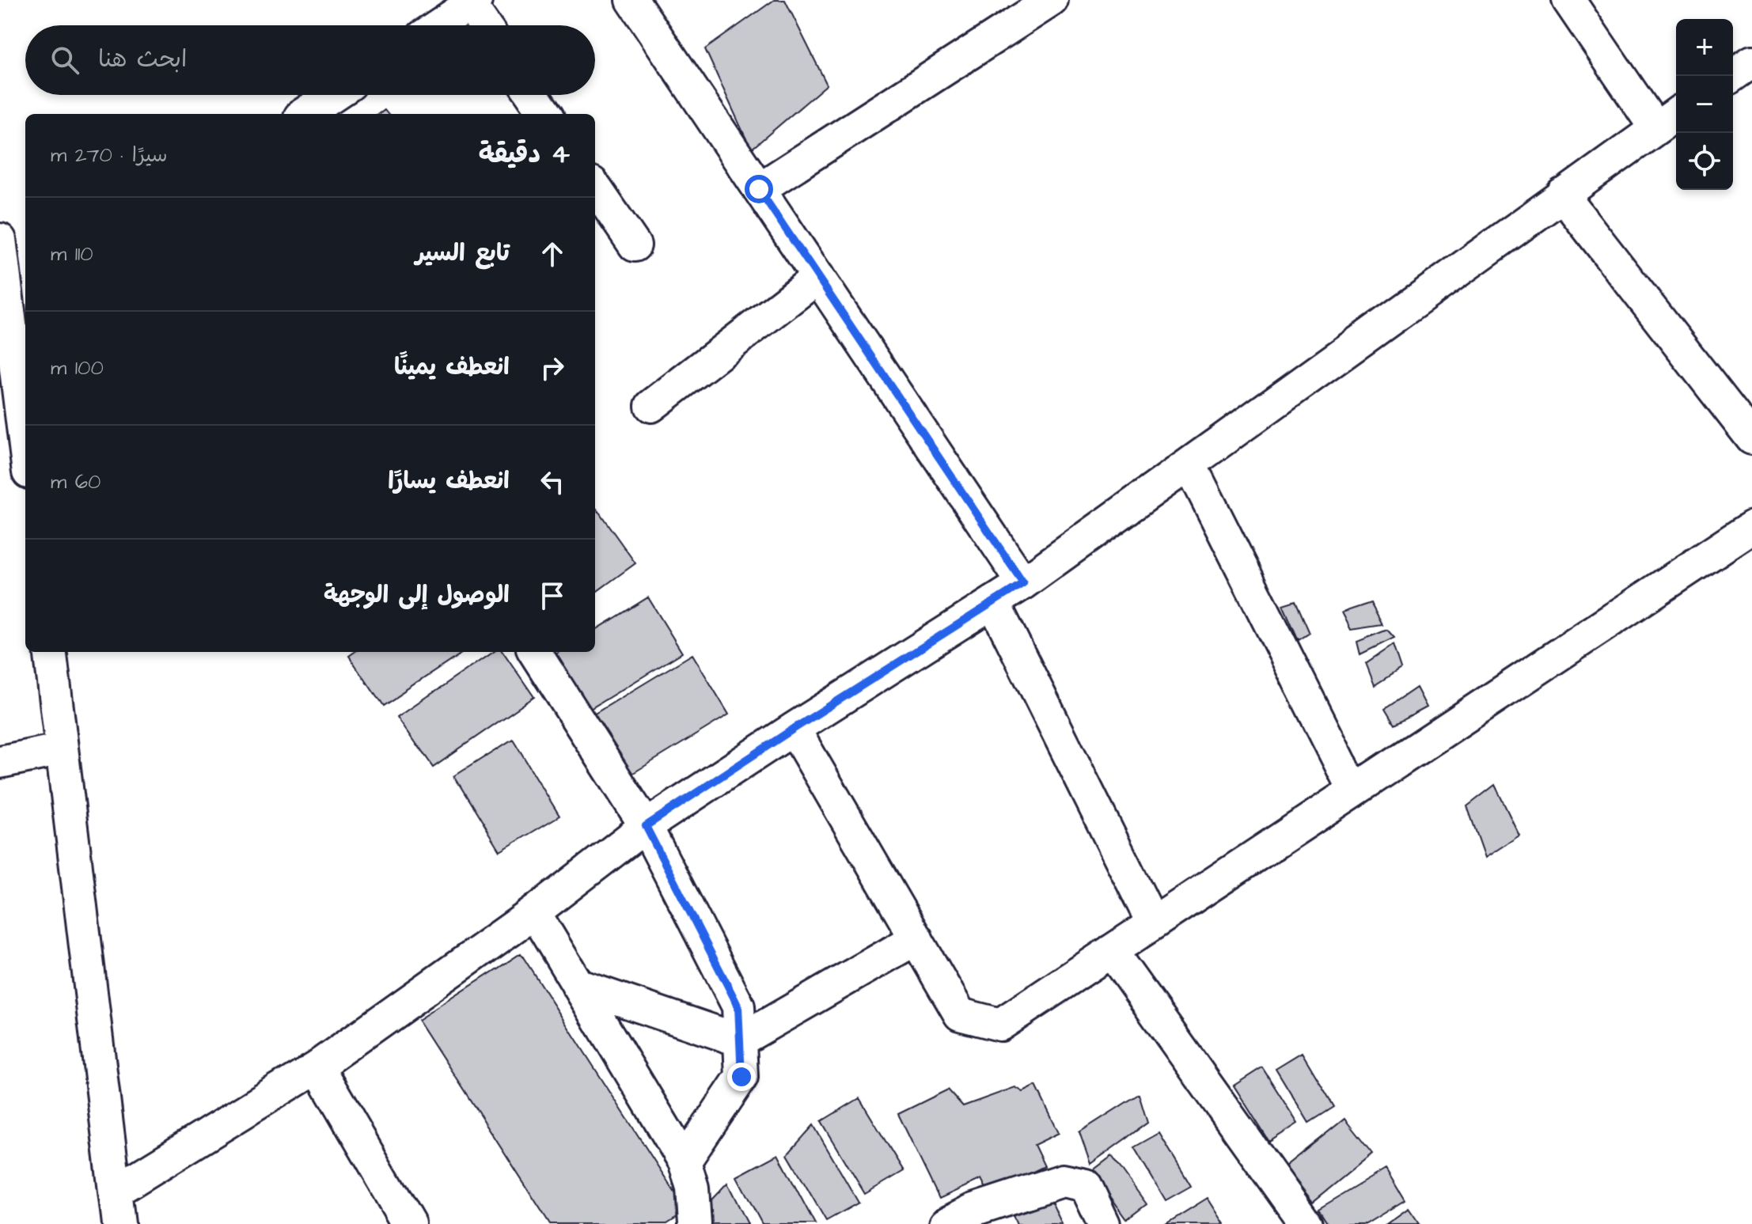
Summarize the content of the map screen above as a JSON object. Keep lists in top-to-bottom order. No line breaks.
{"page":{"map_buttons":["+","−"],"search":"ابحث هنا","heading":["4 دقيقة","سيرًا · 270 m"],"list":[["تابع السير","110 m"],["انعطف يمينًا","100 m"],["انعطف يسارًا","60 m"],"الوصول إلى الوجهة"]}}
